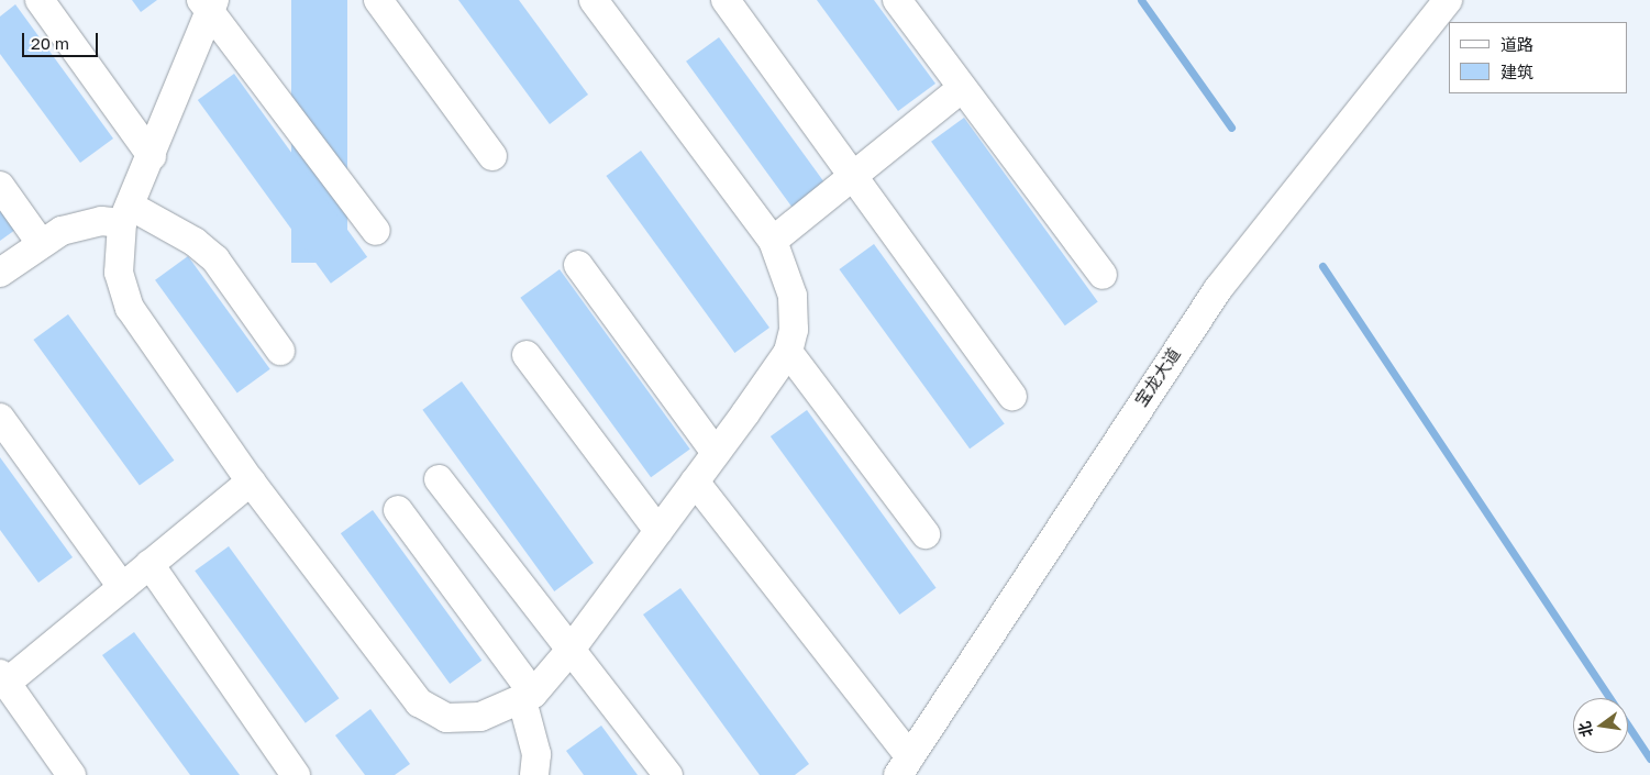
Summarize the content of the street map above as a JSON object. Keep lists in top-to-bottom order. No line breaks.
{"streets":{"street":["宝龙大道"]},"legend":["道路","建筑"],"scale_bar":"20 m","north":"left"}
